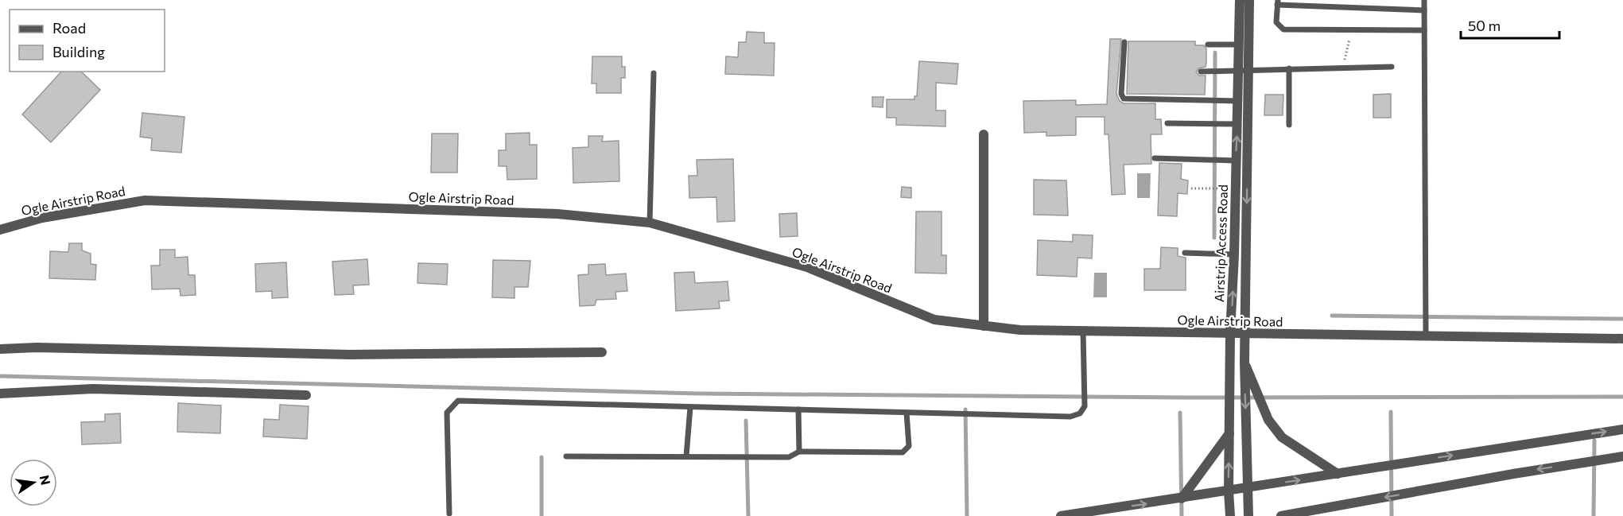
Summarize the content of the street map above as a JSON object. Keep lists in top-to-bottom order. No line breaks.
{"streets":{"street":["Ogle Airstrip Road","Airstrip Access Road"]},"crossings":[["Ogle Airstrip Road","Airstrip Access Road"]],"legend":["Road","Building"],"scale_bar":"50 m","north":"right"}
